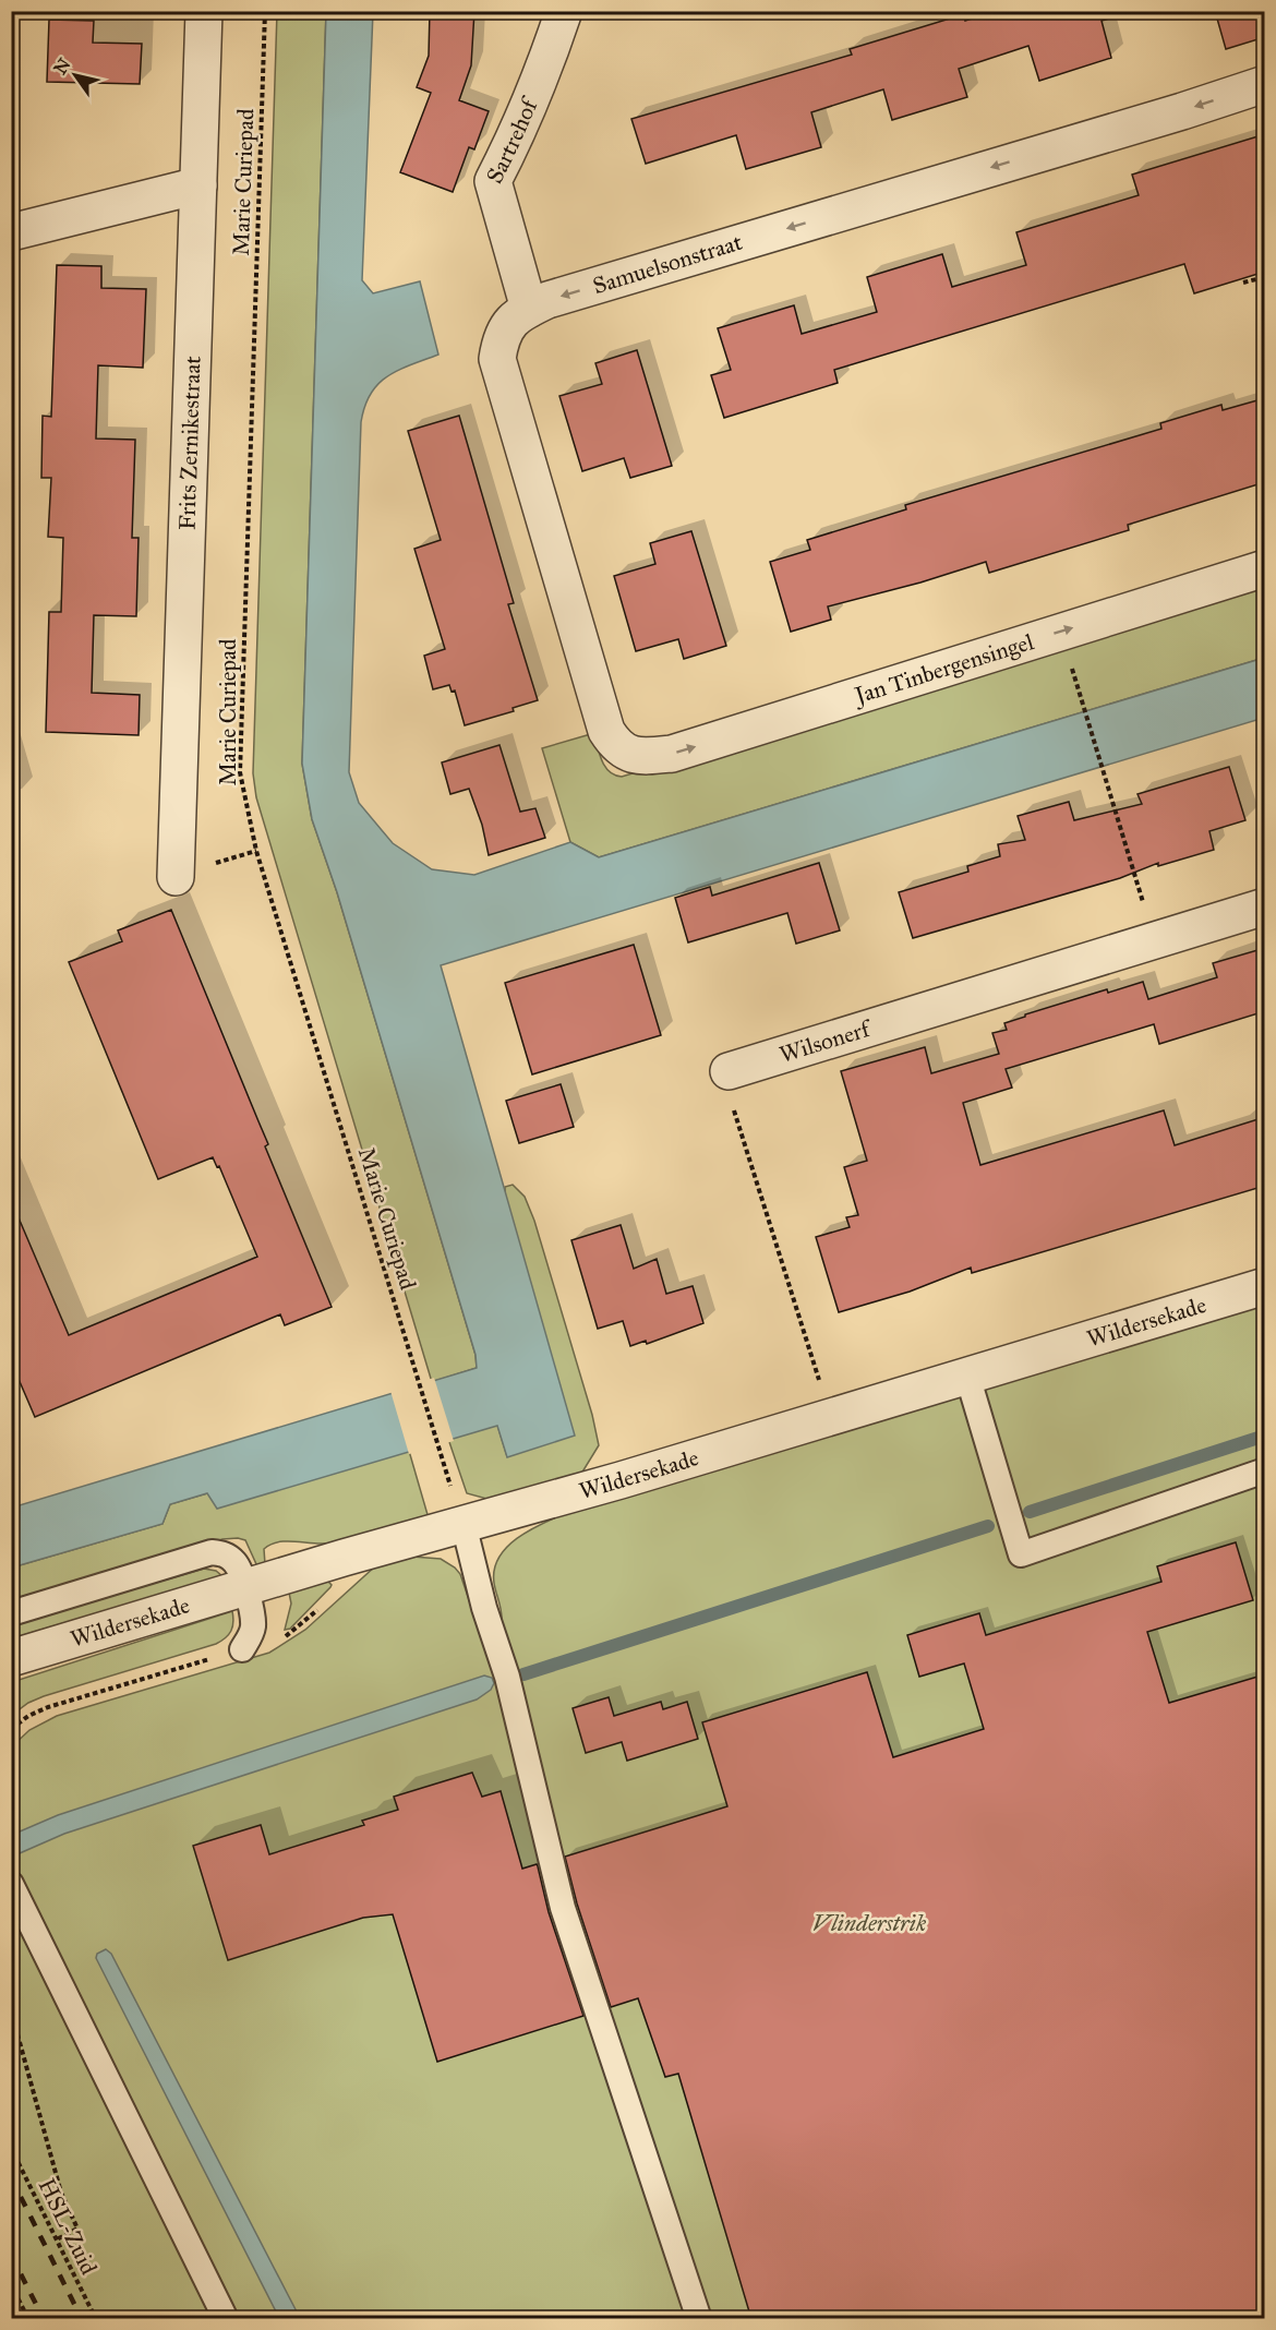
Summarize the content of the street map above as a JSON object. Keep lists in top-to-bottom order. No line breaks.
{"streets":{"street":["Sartrehof","Samuelsonstraat","Frits Zernikestraat","Jan Tinbergensingel","Wilsonerf","Wildersekade"],"path":["Marie Curiepad","HSL-Zuid"]},"crossings":[["Sartrehof","Samuelsonstraat"],["Samuelsonstraat","Jan Tinbergensingel"]],"one_way":["Samuelsonstraat","Jan Tinbergensingel"],"parks":["Vlinderstrik"],"north":"top left"}
